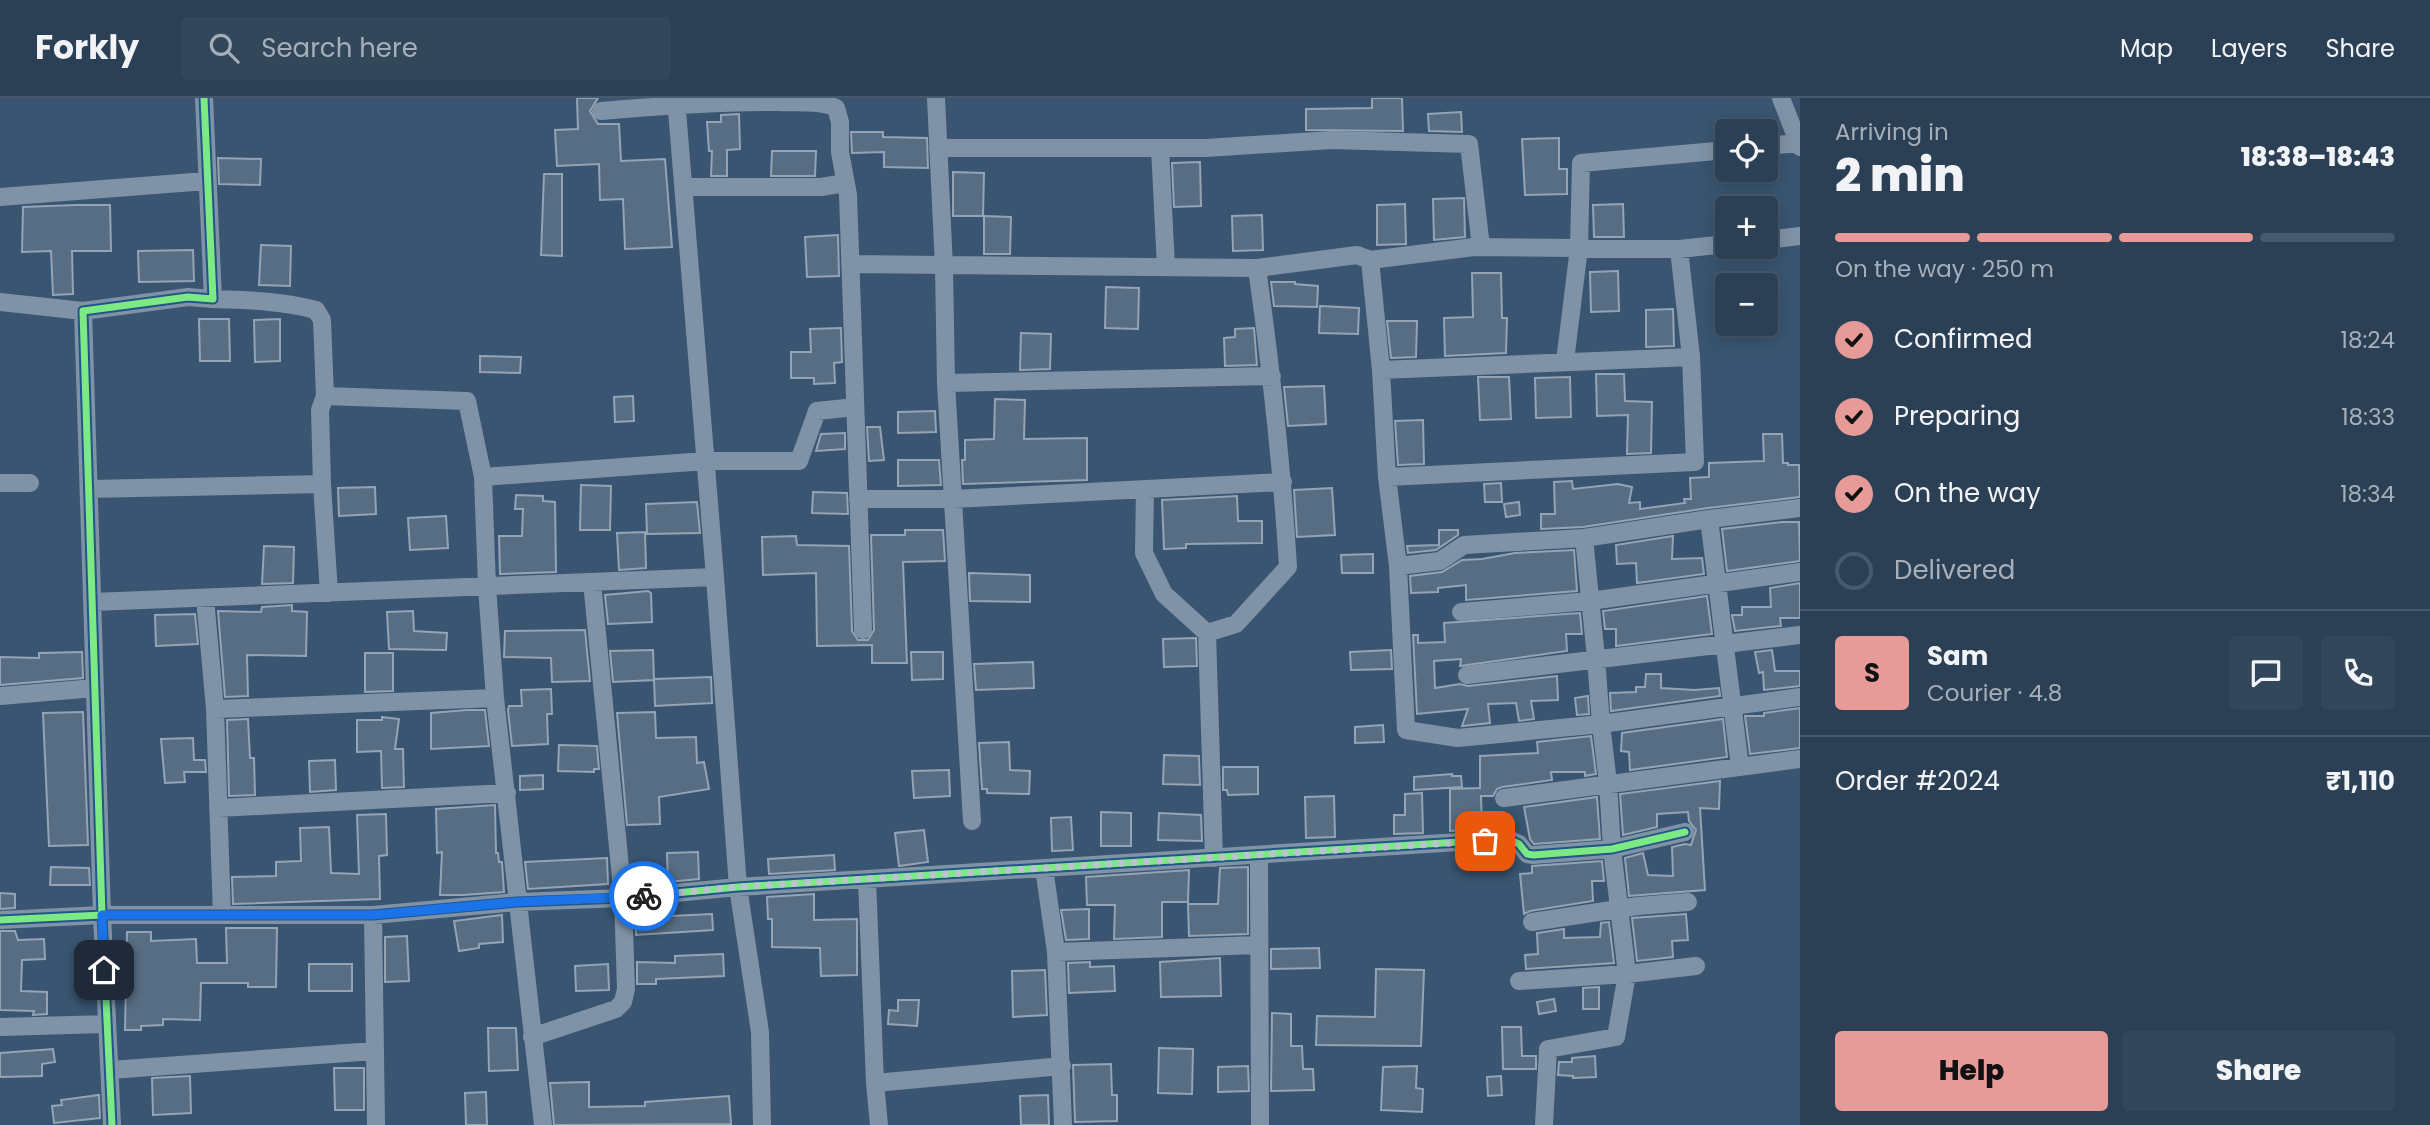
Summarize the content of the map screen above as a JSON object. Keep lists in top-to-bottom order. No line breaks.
{"page":{"header":"Forkly","search":"Search here","nav":["Map","Layers","Share"],"heading":["2 min","Arriving in","18:38–18:43"],"panel":["Sam","Courier · 4.8","Order #2024","₹1,110"],"map_buttons":["+","−"],"bar":"On the way · 250 m","list":[["Confirmed","18:24"],["Preparing","18:33"],["On the way","18:34"],"Delivered"],"round":"S","buttons":["Help","Share"]}}
